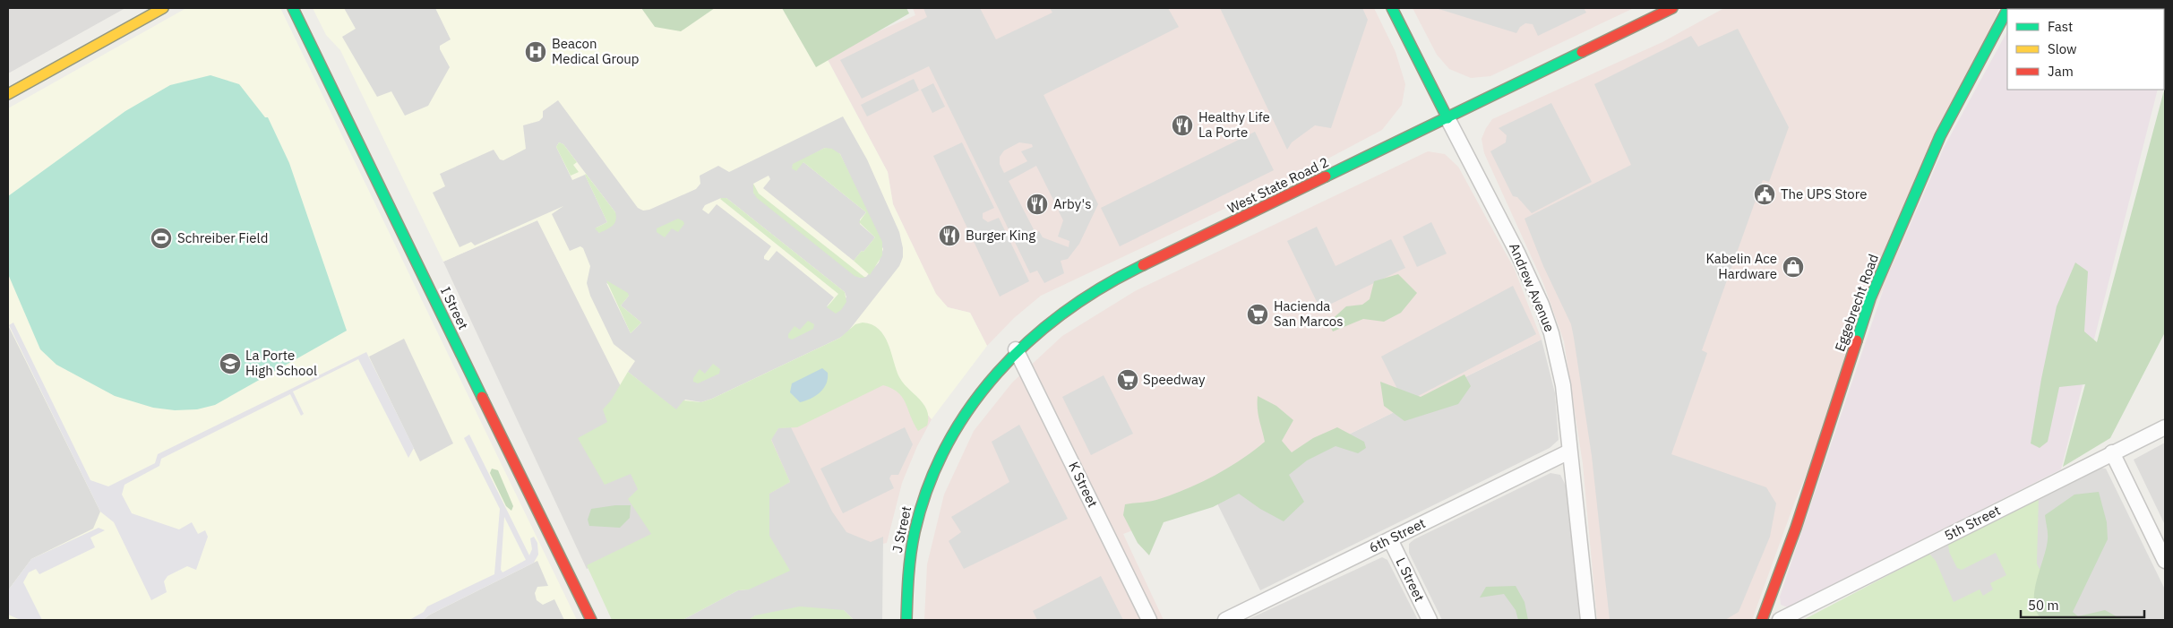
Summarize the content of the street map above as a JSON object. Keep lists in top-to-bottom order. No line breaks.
{"streets":{"street":["West State Road 2","Andrew Avenue","Eggebrecht Road","I Street","K Street","5th Street","J Street","6th Street","L Street"]},"crossings":[["West State Road 2","Andrew Avenue"],["West State Road 2","K Street"],["West State Road 2","J Street"],["Andrew Avenue","6th Street"],["6th Street","L Street"]],"places":{"hospital":["Beacon Medical Group"],"restaurant":["Healthy Life La Porte","Arby's","Burger King"],"public building":["The UPS Store"],"sports":["Schreiber Field"],"shop":["Kabelin Ace Hardware"],"supermarket":["Hacienda San Marcos","Speedway"],"school or university":["La Porte High School"]},"legend":["Fast","Slow","Jam"],"scale_bar":"50 m"}
